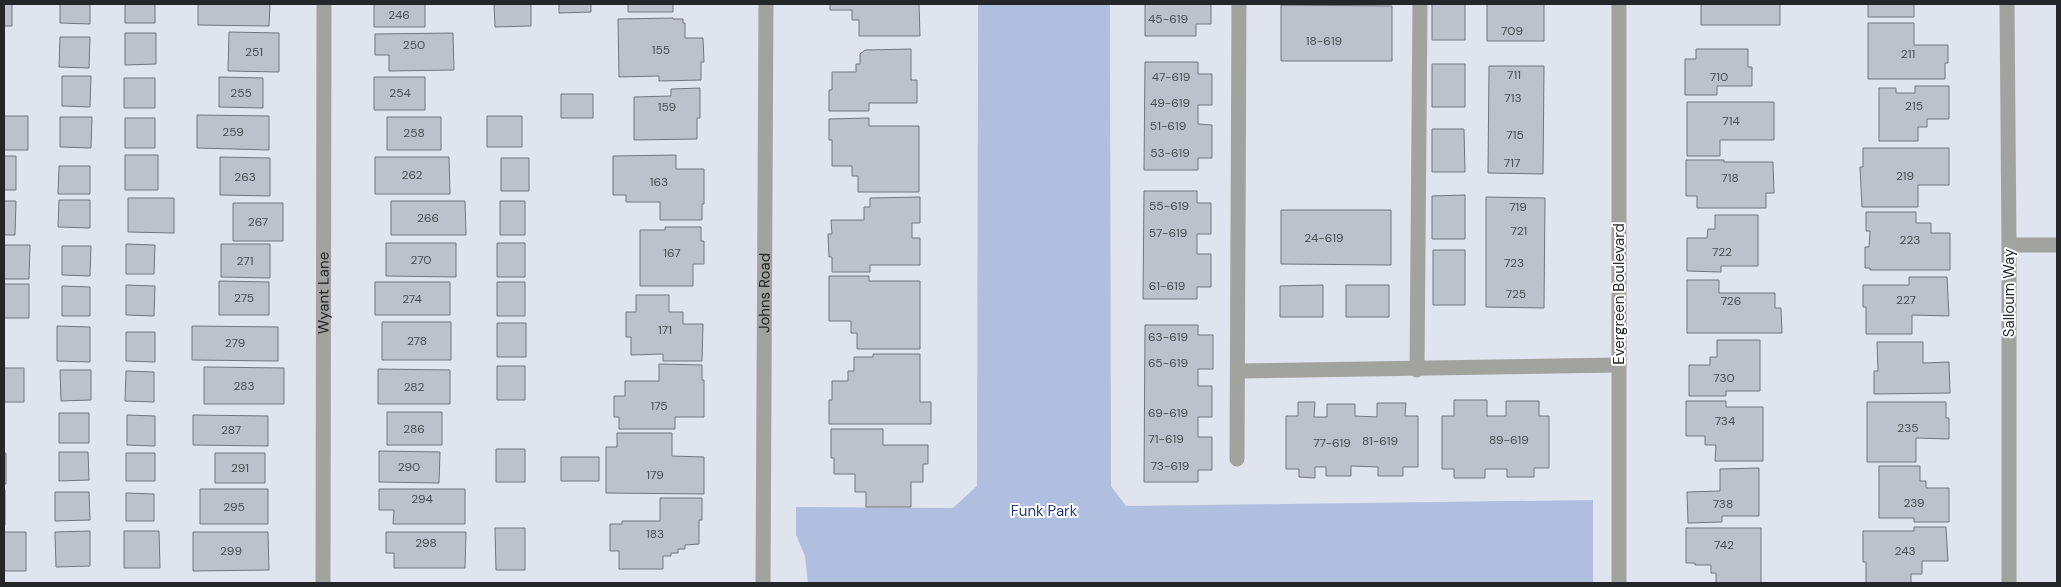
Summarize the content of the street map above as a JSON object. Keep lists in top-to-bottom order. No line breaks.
{"streets":{"street":["Wyant Lane","Salloum Way","Johns Road","Evergreen Boulevard"]},"parks":["Funk Park"],"house_numbers":["246","45-619","709","18-619","250","155","251","211","711","47-619","710","255","254","713","49-619","215","159","714","51-619","259","258","715","53-619","717","262","219","263","718","163","55-619","719","266","267","721","57-619","24-619","223","722","167","270","271","723","61-619","725","275","274","227","726","171","63-619","278","279","65-619","730","283","282","175","69-619","734","235","286","287","71-619","89-619","81-619","77-619","73-619","290","291","179","294","239","738","295","183","298","742","299","243"]}
